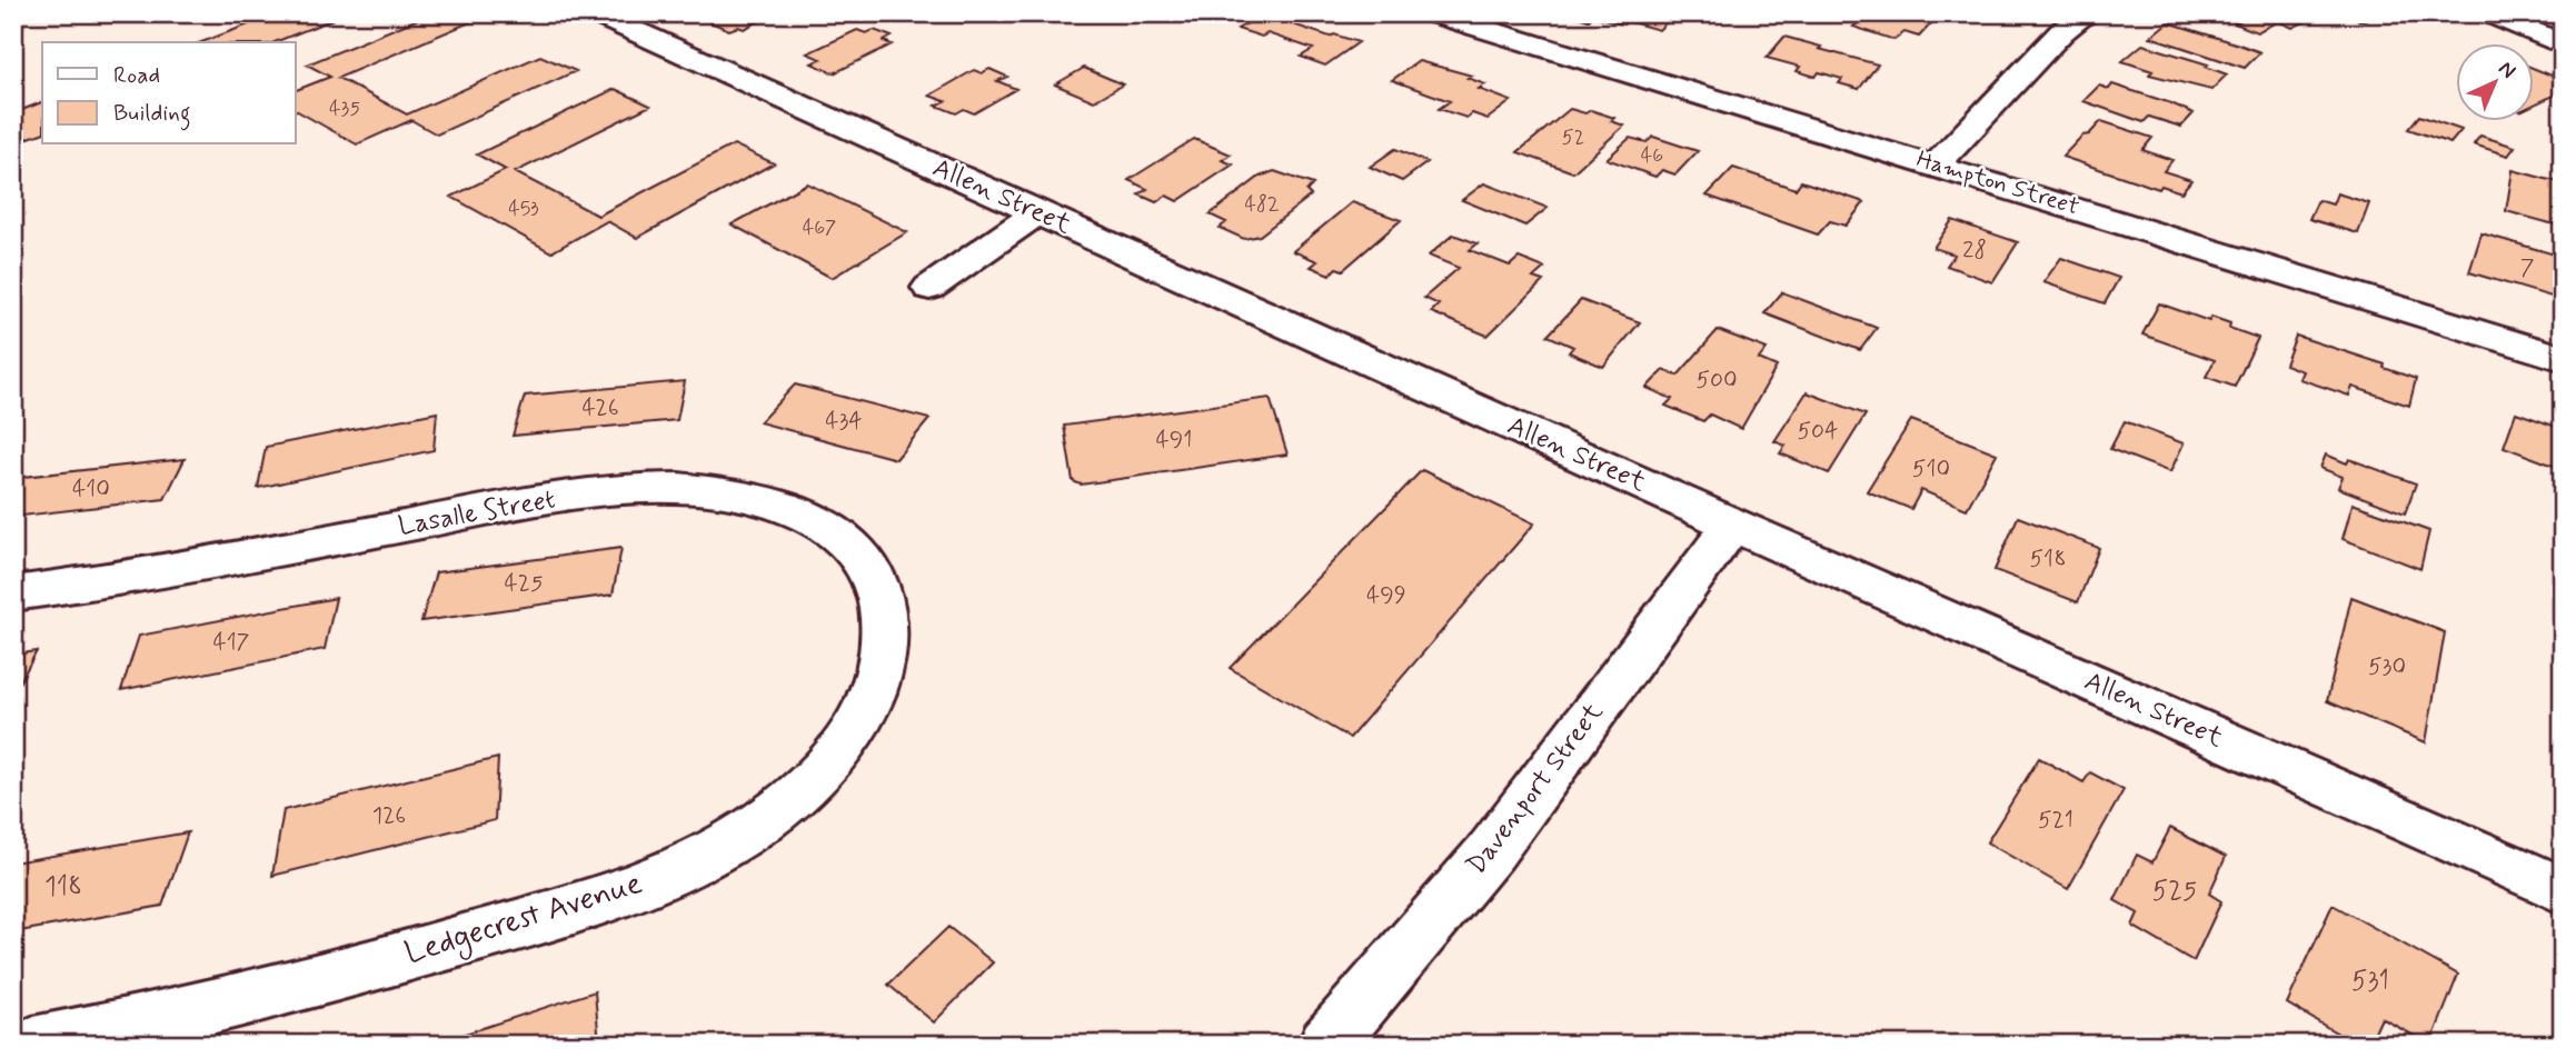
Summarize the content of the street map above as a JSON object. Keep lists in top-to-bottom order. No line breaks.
{"streets":{"street":["Hampton Street","Allen Street","Lasalle Street","Davenport Street","Ledgecrest Avenue"]},"crossings":[["Allen Street","Davenport Street"],["Lasalle Street","Ledgecrest Avenue"]],"house_numbers":["435","52","46","482","453","467","28","7","500","426","434","504","491","510","410","518","425","499","417","530","126","521","118","525","531"],"legend":["Road","Building"],"north":"top right"}
